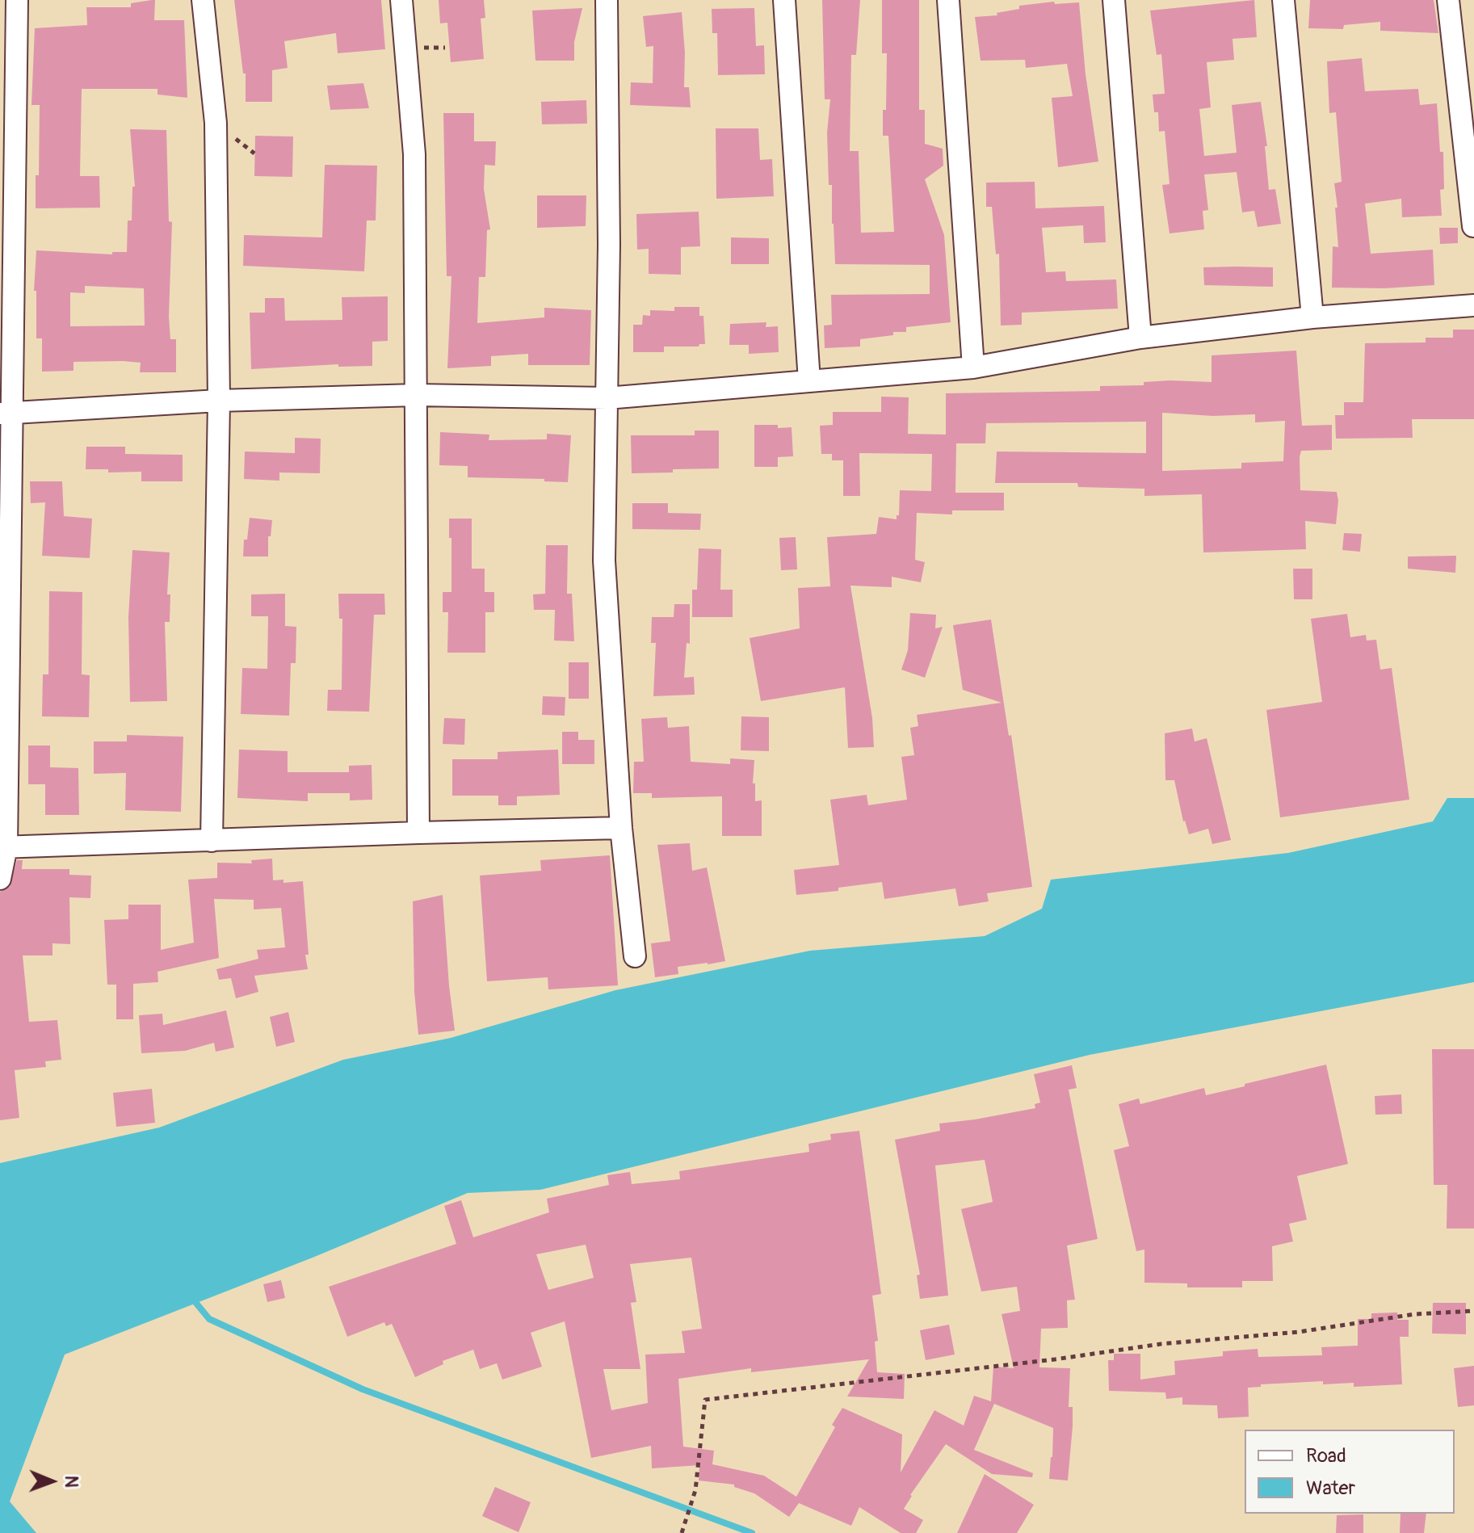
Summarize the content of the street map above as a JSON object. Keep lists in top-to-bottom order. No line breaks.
{"legend":["Road","Water"],"north":"right"}
